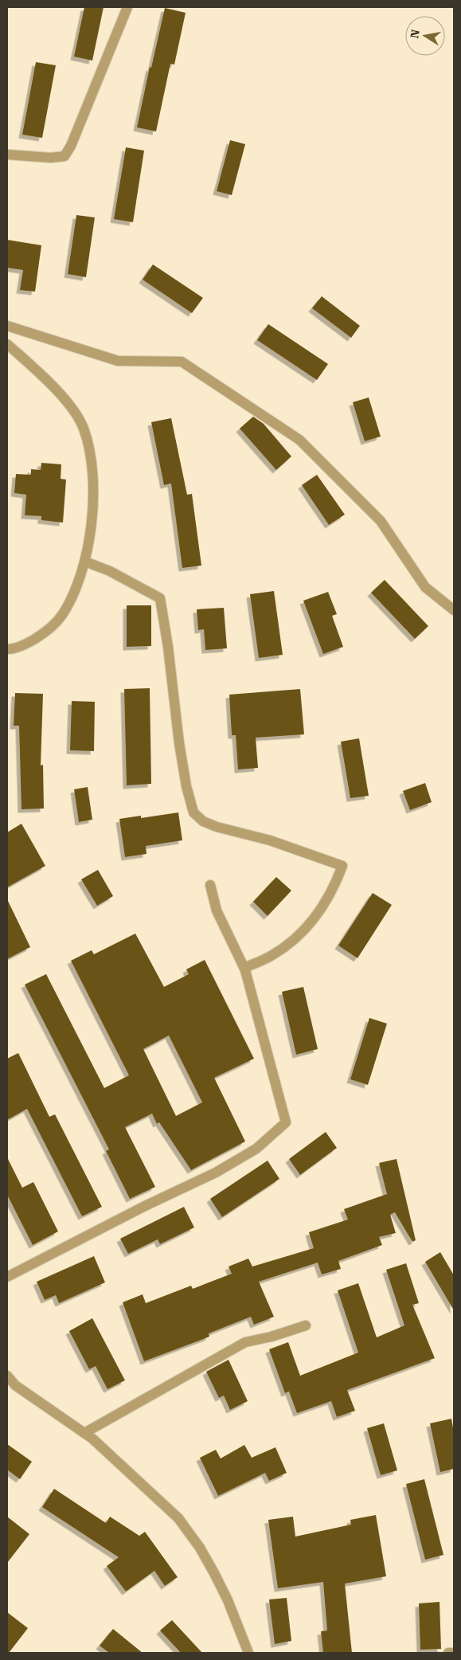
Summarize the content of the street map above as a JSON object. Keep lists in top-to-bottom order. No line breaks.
{"north":"left"}
